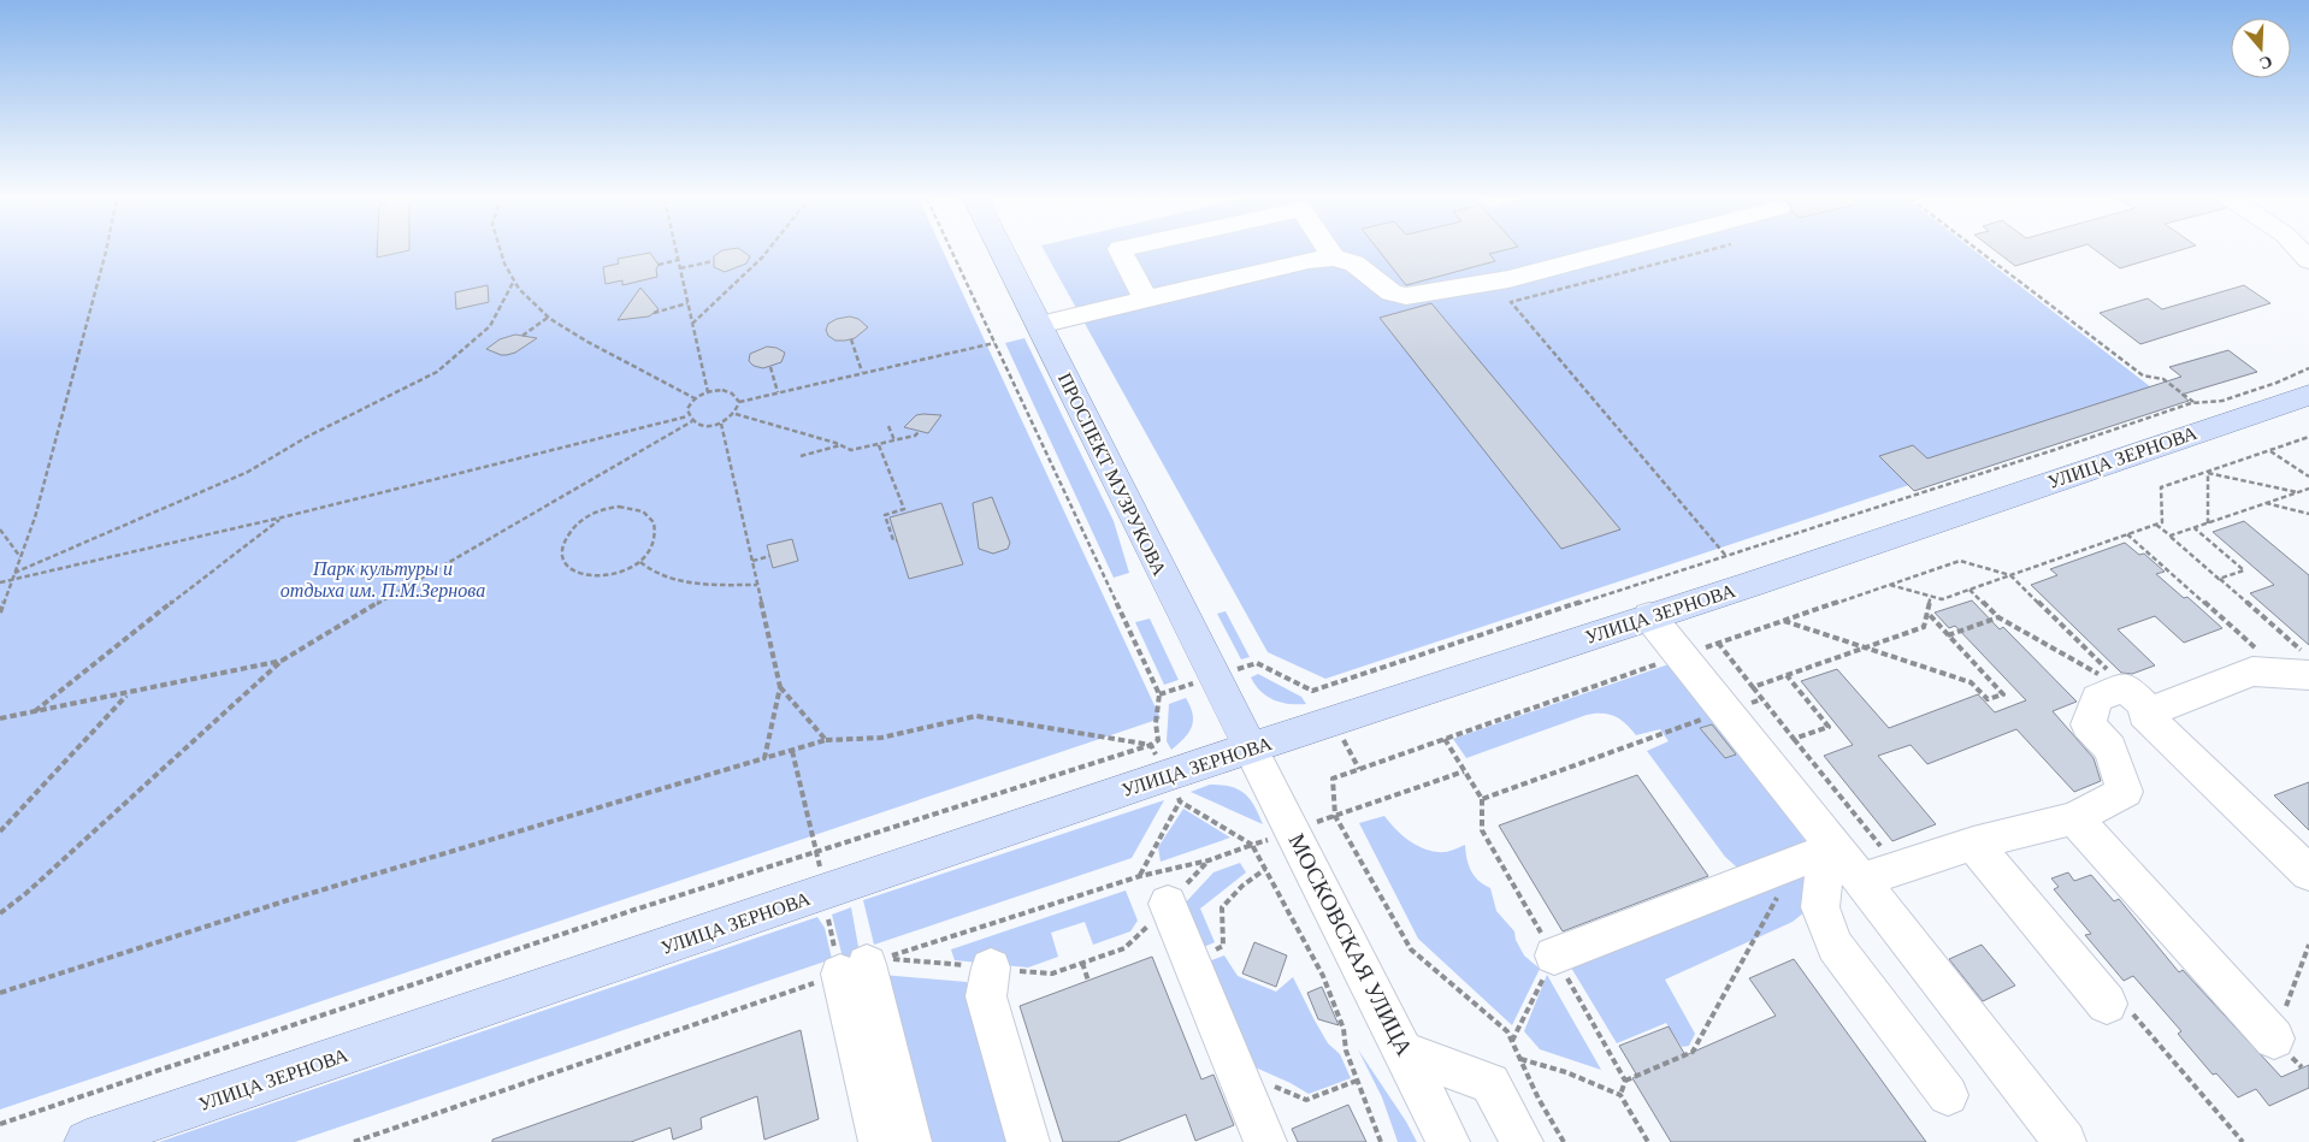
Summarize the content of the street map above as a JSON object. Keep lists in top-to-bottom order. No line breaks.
{"streets":{"main road":["УЛИЦА ЗЕРНОВА","ПРОСПЕКТ МУЗРУКОВА"],"street":["МОСКОВСКАЯ УЛИЦА"]},"crossings":[["УЛИЦА ЗЕРНОВА","ПРОСПЕКТ МУЗРУКОВА"],["УЛИЦА ЗЕРНОВА","МОСКОВСКАЯ УЛИЦА"],["ПРОСПЕКТ МУЗРУКОВА","МОСКОВСКАЯ УЛИЦА"]],"parks":["Парк культуры и отдыха им. П.М.Зернова"],"north":"bottom"}
